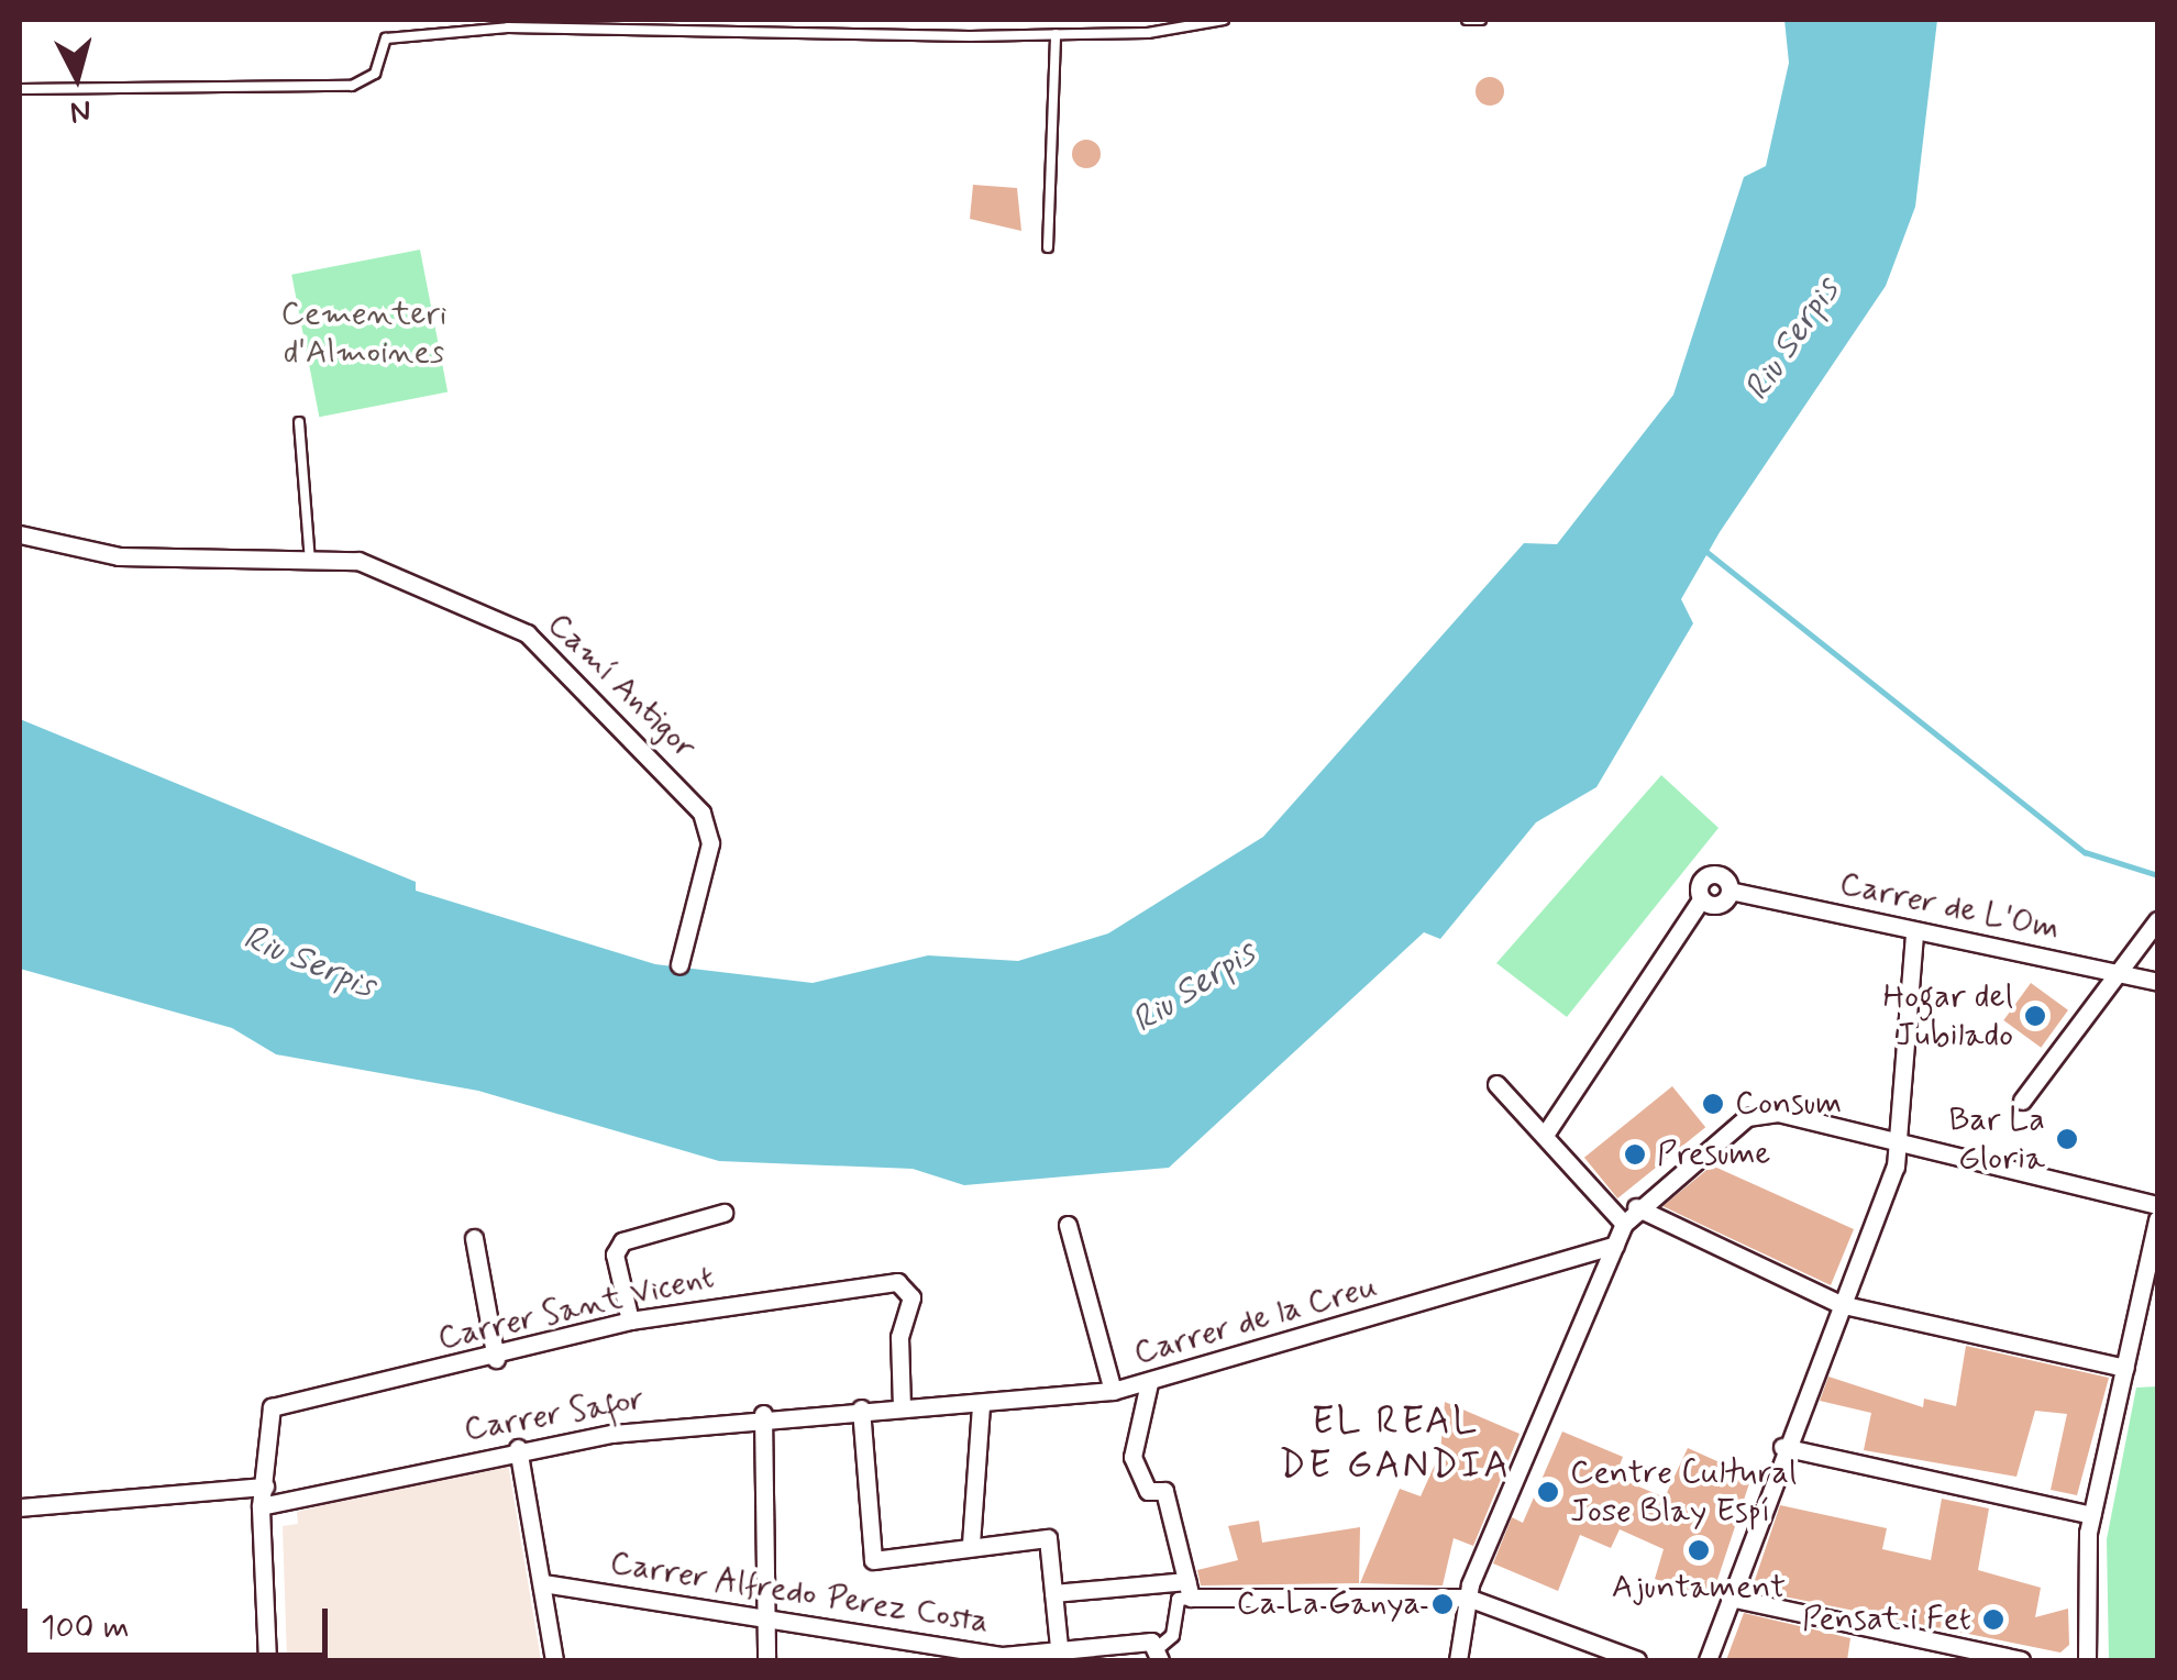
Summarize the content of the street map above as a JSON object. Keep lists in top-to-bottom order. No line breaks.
{"streets":{"street":["Camí Antigor","Carrer de L'Om","Carrer Sant Vicent","Carrer de la Creu","Carrer Safor","Carrer Alfredo Perez Costa"]},"crossings":[["Carrer Sant Vicent","Carrer de la Creu"],["Carrer de la Creu","Carrer Safor"]],"districts":["EL REAL DE GANDIA"],"water":["Riu Serpis"],"parks":["Cementeri d'Almoines"],"places":["Hogar del Jubilado","Consum","Bar La Gloria","Presume","Centre Cultural Jose Blay Espí","Ajuntament","Ca La Ganya","Pensat i Fet"],"scale_bar":"100 m","north":"bottom"}
